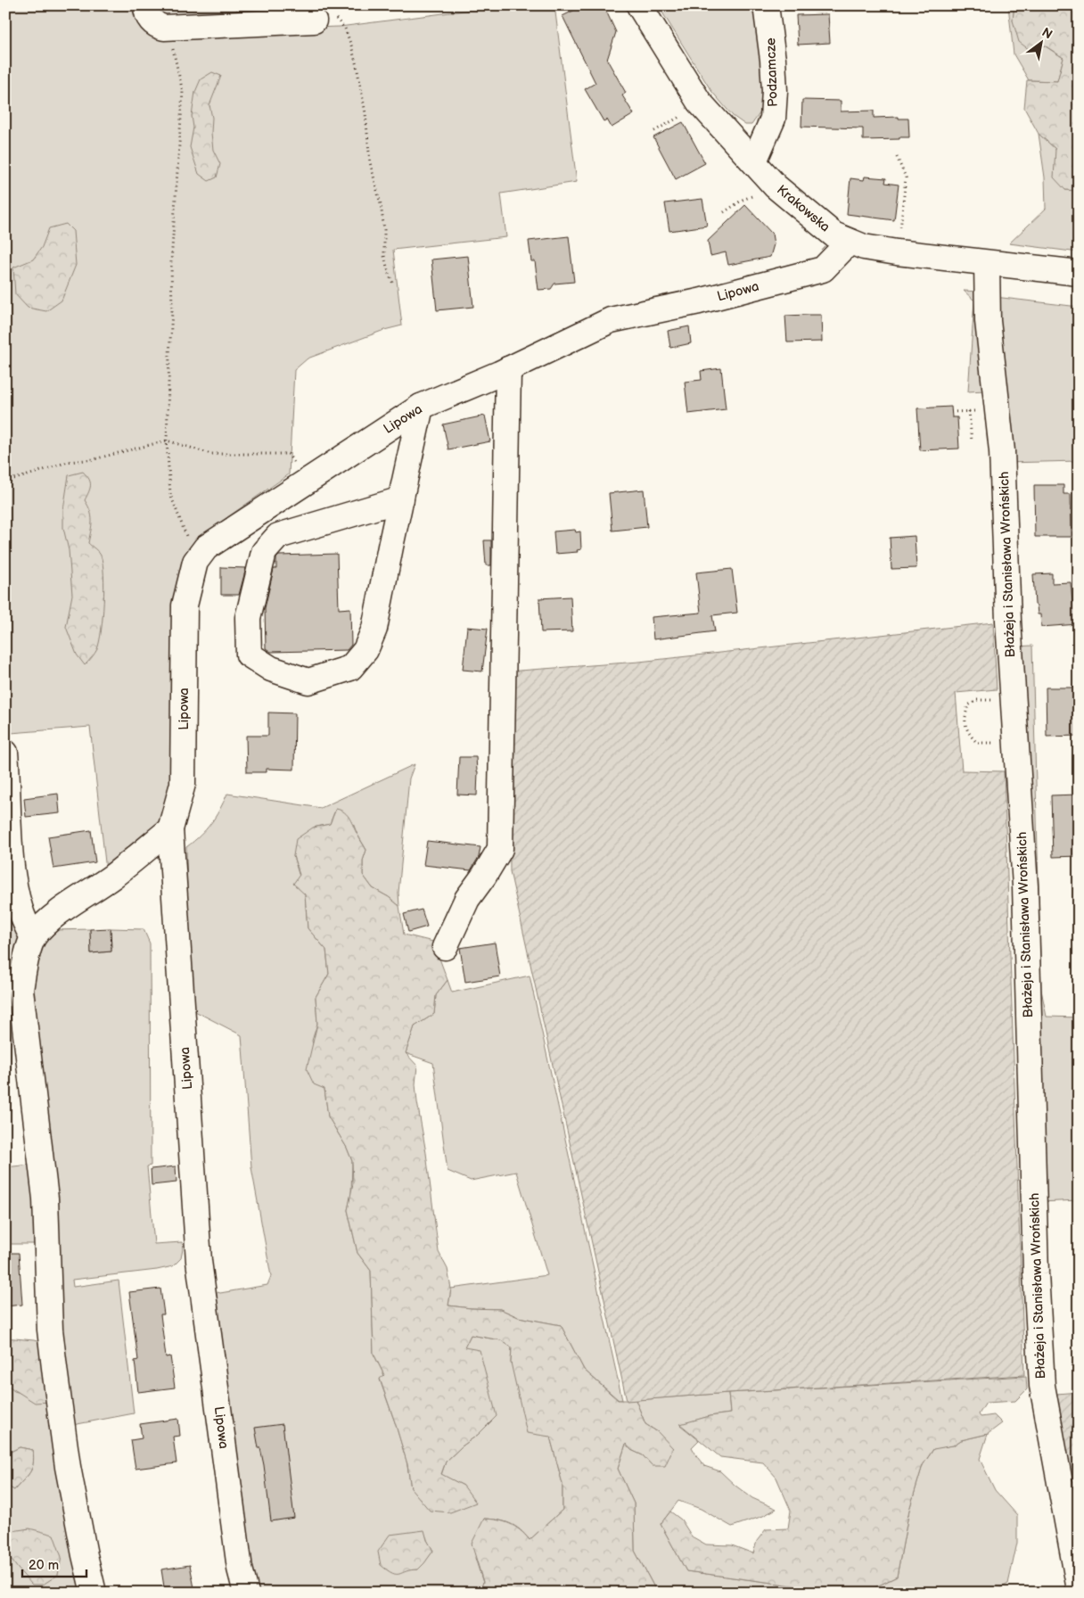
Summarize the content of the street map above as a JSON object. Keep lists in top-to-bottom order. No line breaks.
{"streets":{"street":["Podzamcze","Krakowska","Lipowa","Błażeja i Stanisława Wrońskich"]},"crossings":[["Podzamcze","Krakowska"],["Krakowska","Lipowa"],["Krakowska","Błażeja i Stanisława Wrońskich"]],"scale_bar":"20 m","north":"top right"}
